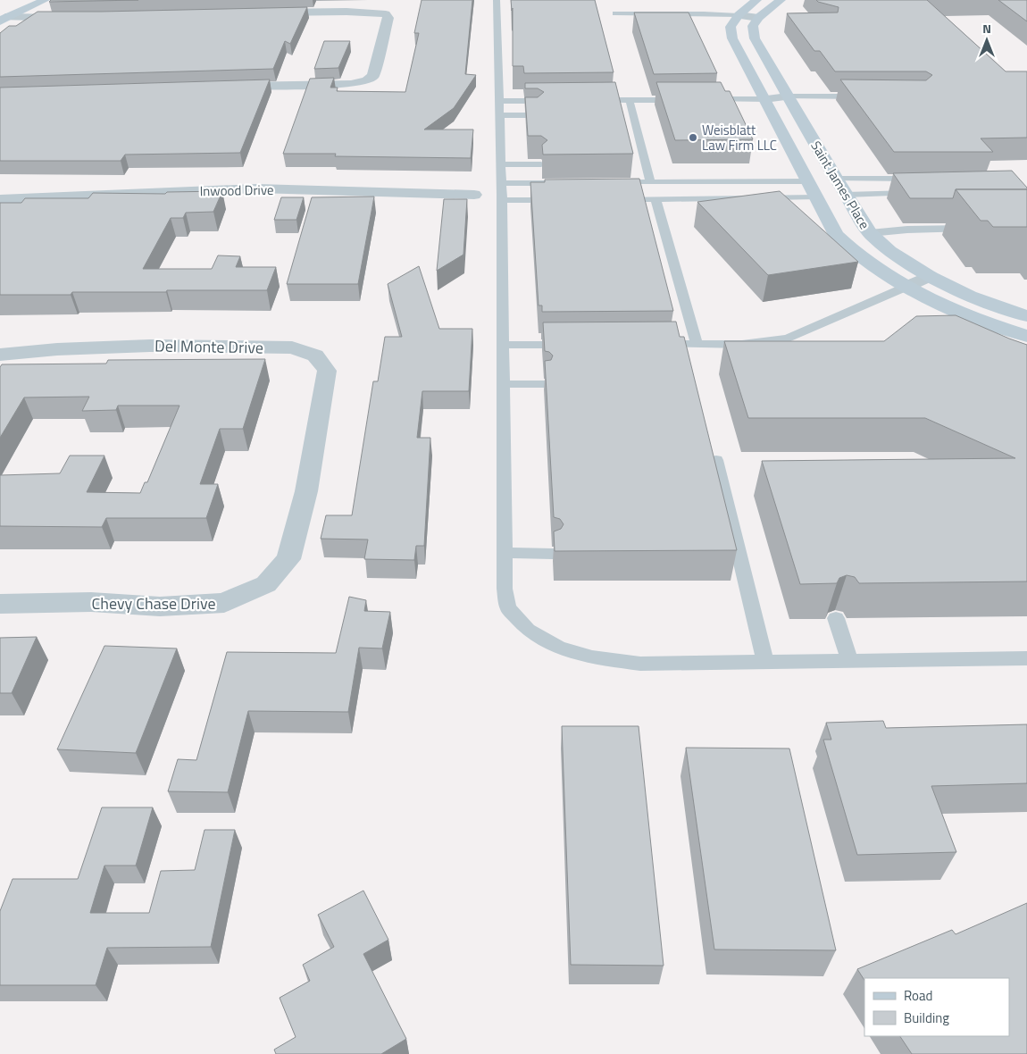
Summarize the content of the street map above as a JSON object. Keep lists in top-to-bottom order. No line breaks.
{"streets":{"street":["Saint James Place","Inwood Drive","Del Monte Drive","Chevy Chase Drive"]},"crossings":[["Del Monte Drive","Chevy Chase Drive"]],"places":["Weisblatt Law Firm LLC"],"legend":["Road","Building"],"north":"top"}
